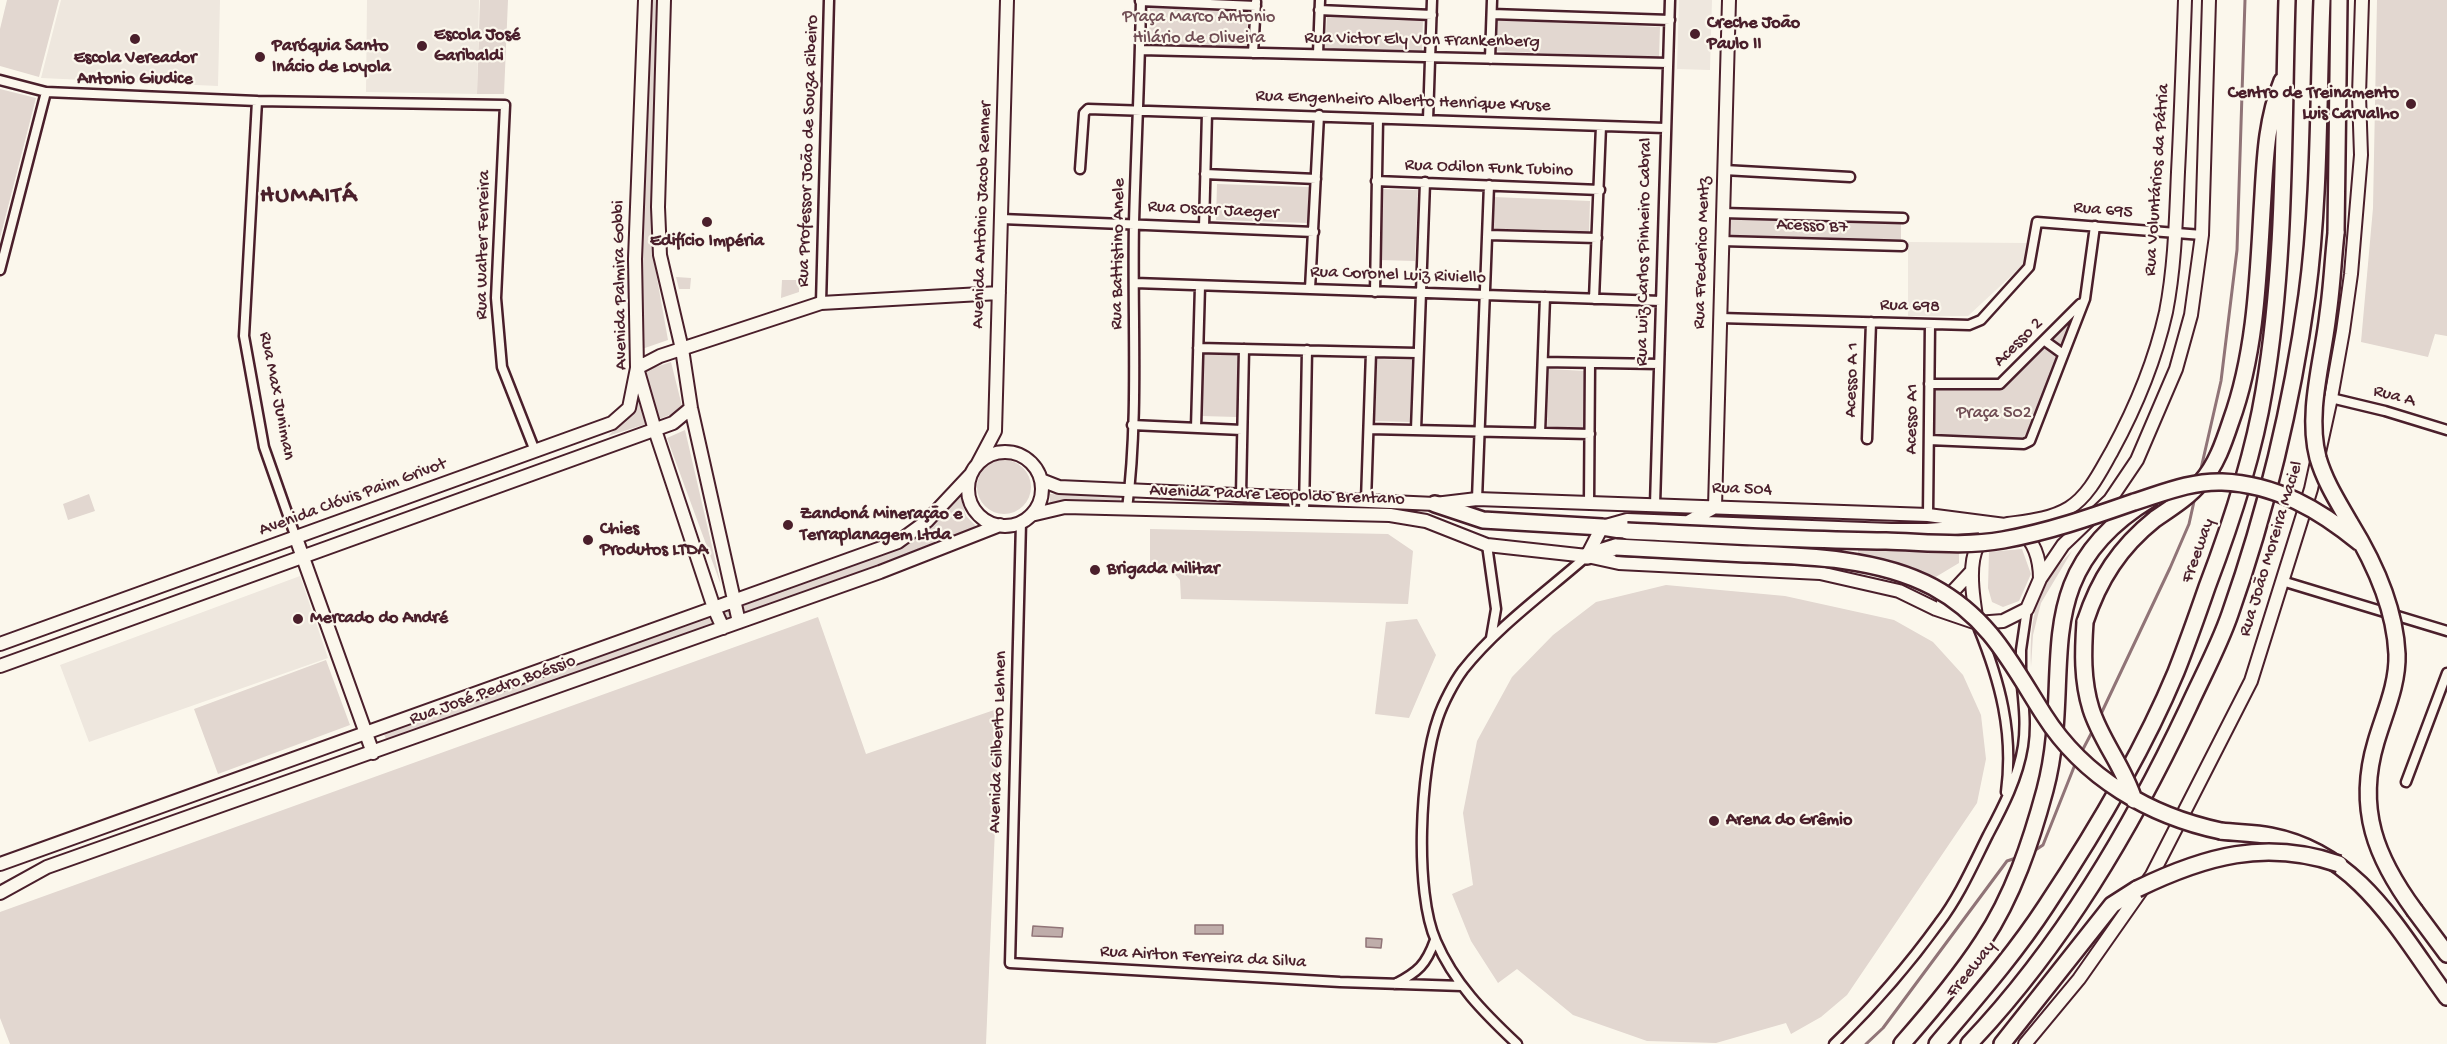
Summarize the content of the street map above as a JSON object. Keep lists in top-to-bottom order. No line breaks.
{"streets":{"highway":["Freeway"],"main road":["Rua Voluntários da Pátria","Avenida Antônio Jacob Renner","Rua Frederico Mentz","Avenida Palmira Gobbi","Rua Max Juniman","Rua 504","Avenida Padre Leopoldo Brentano","Avenida Clóvis Paim Grivot","Rua João Moreira Maciel","Rua José Pedro Boéssio"],"street":["Rua Victor Ely Von Frankenberg","Rua Engenheiro Alberto Henrique Kruse","Rua Professor João de Souza Ribeiro","Rua Odilon Funk Tubino","Rua Oscar Jaeger","Rua 695","Acesso B7","Rua Walter Ferreira","Rua Luiz Carlos Pinheiro Cabral","Rua Battistino Anele","Rua Coronel Luiz Riviello","Rua 698","Acesso 2","Acesso A 1","Rua A","Acesso A1","Avenida Gilberto Lehnen","Rua Airton Ferreira da Silva"]},"crossings":[["Rua Victor Ely Von Frankenberg","Rua Luiz Carlos Pinheiro Cabral"],["Rua Victor Ely Von Frankenberg","Rua Battistino Anele"],["Rua Engenheiro Alberto Henrique Kruse","Rua Luiz Carlos Pinheiro Cabral"],["Rua Engenheiro Alberto Henrique Kruse","Rua Battistino Anele"],["Rua Voluntários da Pátria","Rua 695"],["Rua Voluntários da Pátria","Rua 504"],["Rua Voluntários da Pátria","Avenida Padre Leopoldo Brentano"],["Rua Oscar Jaeger","Avenida Antônio Jacob Renner"],["Rua Oscar Jaeger","Rua Battistino Anele"],["Rua 695","Rua 698"],["Avenida Antônio Jacob Renner","Avenida Padre Leopoldo Brentano"],["Avenida Antônio Jacob Renner","Rua José Pedro Boéssio"],["Avenida Antônio Jacob Renner","Avenida Gilberto Lehnen"],["Acesso B7","Rua Frederico Mentz"],["Rua Walter Ferreira","Rua Max Juniman"],["Rua Walter Ferreira","Avenida Clóvis Paim Grivot"],["Rua Luiz Carlos Pinheiro Cabral","Rua Coronel Luiz Riviello"],["Rua Luiz Carlos Pinheiro Cabral","Rua 504"],["Rua Frederico Mentz","Rua 698"],["Rua Frederico Mentz","Rua 504"],["Rua Battistino Anele","Rua Coronel Luiz Riviello"],["Rua Battistino Anele","Avenida Padre Leopoldo Brentano"],["Avenida Palmira Gobbi","Avenida Clóvis Paim Grivot"],["Avenida Palmira Gobbi","Rua José Pedro Boéssio"],["Rua 698","Acesso A 1"],["Rua 698","Acesso A1"],["Acesso 2","Acesso A1"],["Rua Max Juniman","Avenida Clóvis Paim Grivot"],["Rua Max Juniman","Rua José Pedro Boéssio"],["Rua A","Rua João Moreira Maciel"],["Acesso A1","Rua 504"],["Rua 504","Avenida Padre Leopoldo Brentano"],["Avenida Padre Leopoldo Brentano","Rua José Pedro Boéssio"],["Avenida Padre Leopoldo Brentano","Avenida Gilberto Lehnen"],["Rua José Pedro Boéssio","Avenida Gilberto Lehnen"],["Avenida Gilberto Lehnen","Rua Airton Ferreira da Silva"]],"districts":["HUMAITÁ"],"parks":["Praça Marco Antonio Hilário de Oliveira","Praça 502"],"places":["Creche João Paulo II","Escola Vereador Antonio Giudice","Escola José Garibaldi","Paróquia Santo Inácio de Loyola","Centro de Treinamento Luis Carvalho","Edifício Impéria","Zandoná Mineração e Terraplanagem Ltda","Chies Produtos LTDA","Brigada Militar","Mercado do André","Arena do Grêmio"]}
